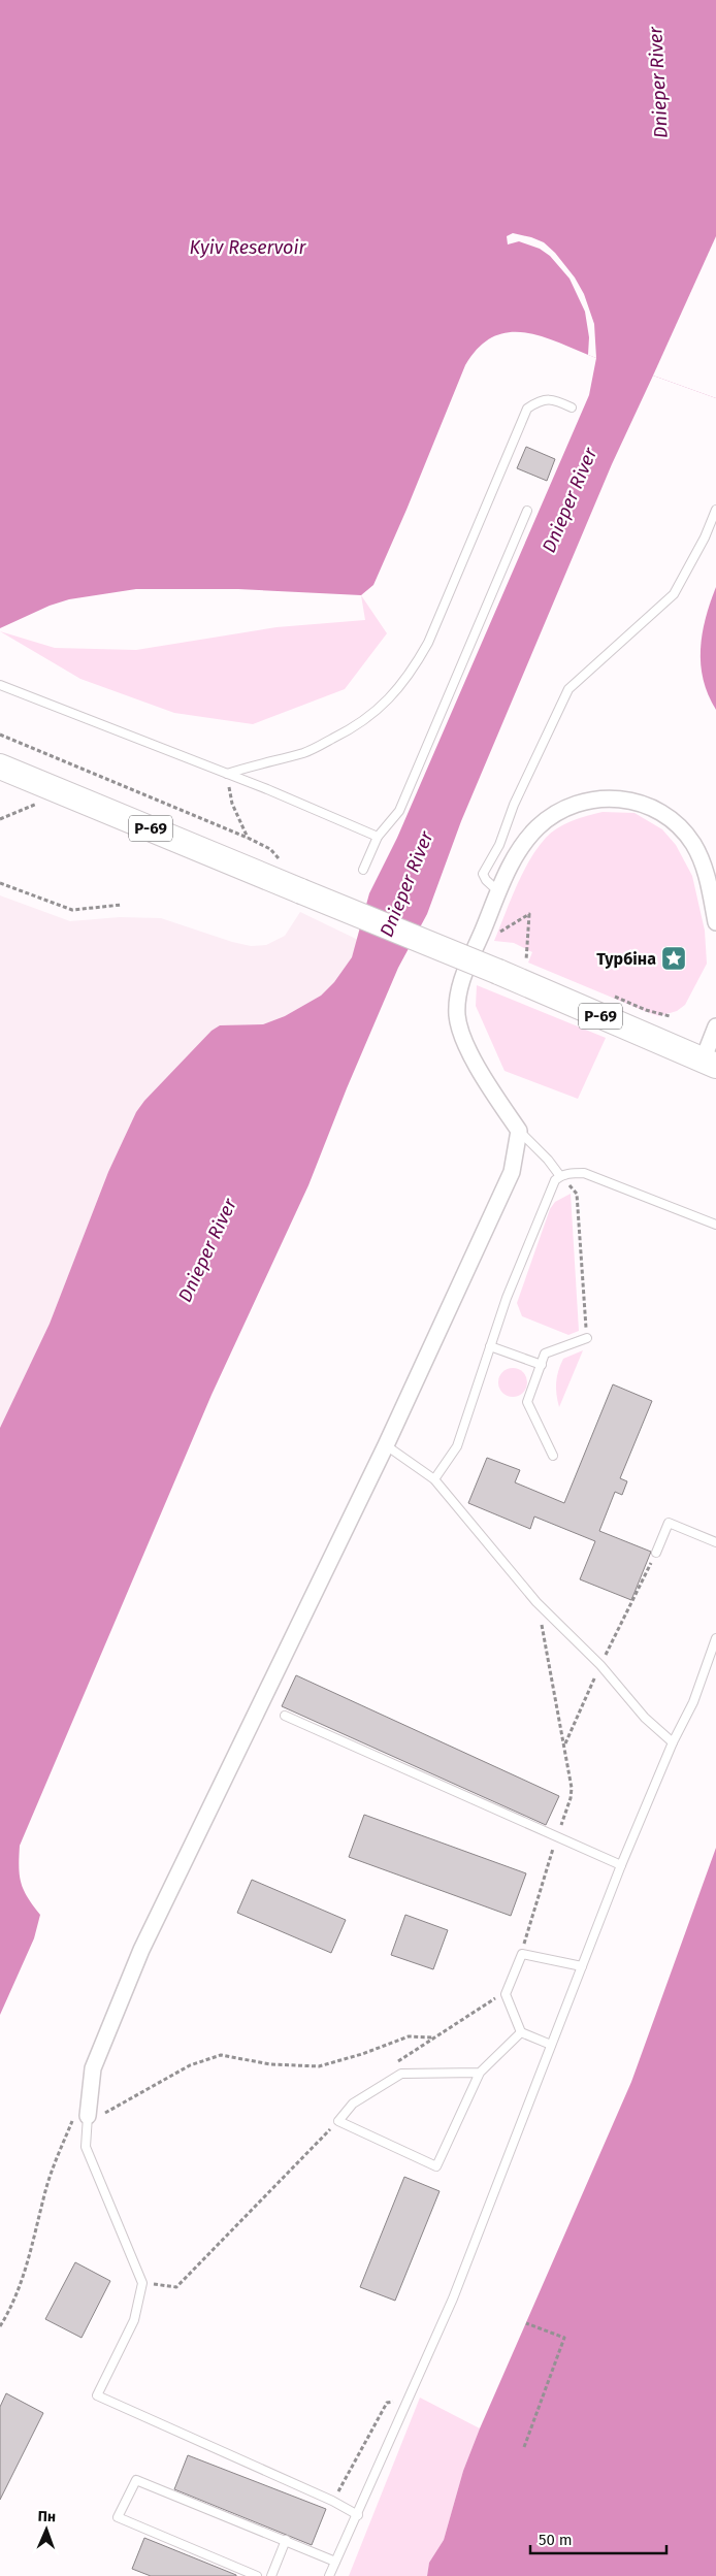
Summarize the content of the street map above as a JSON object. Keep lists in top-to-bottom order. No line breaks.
{"streets":{"main road":["Р-69"]},"water":["Dnieper River","Kyiv Reservoir"],"places":{"place":["Турбіна"]},"scale_bar":"50 m","north":"top"}
